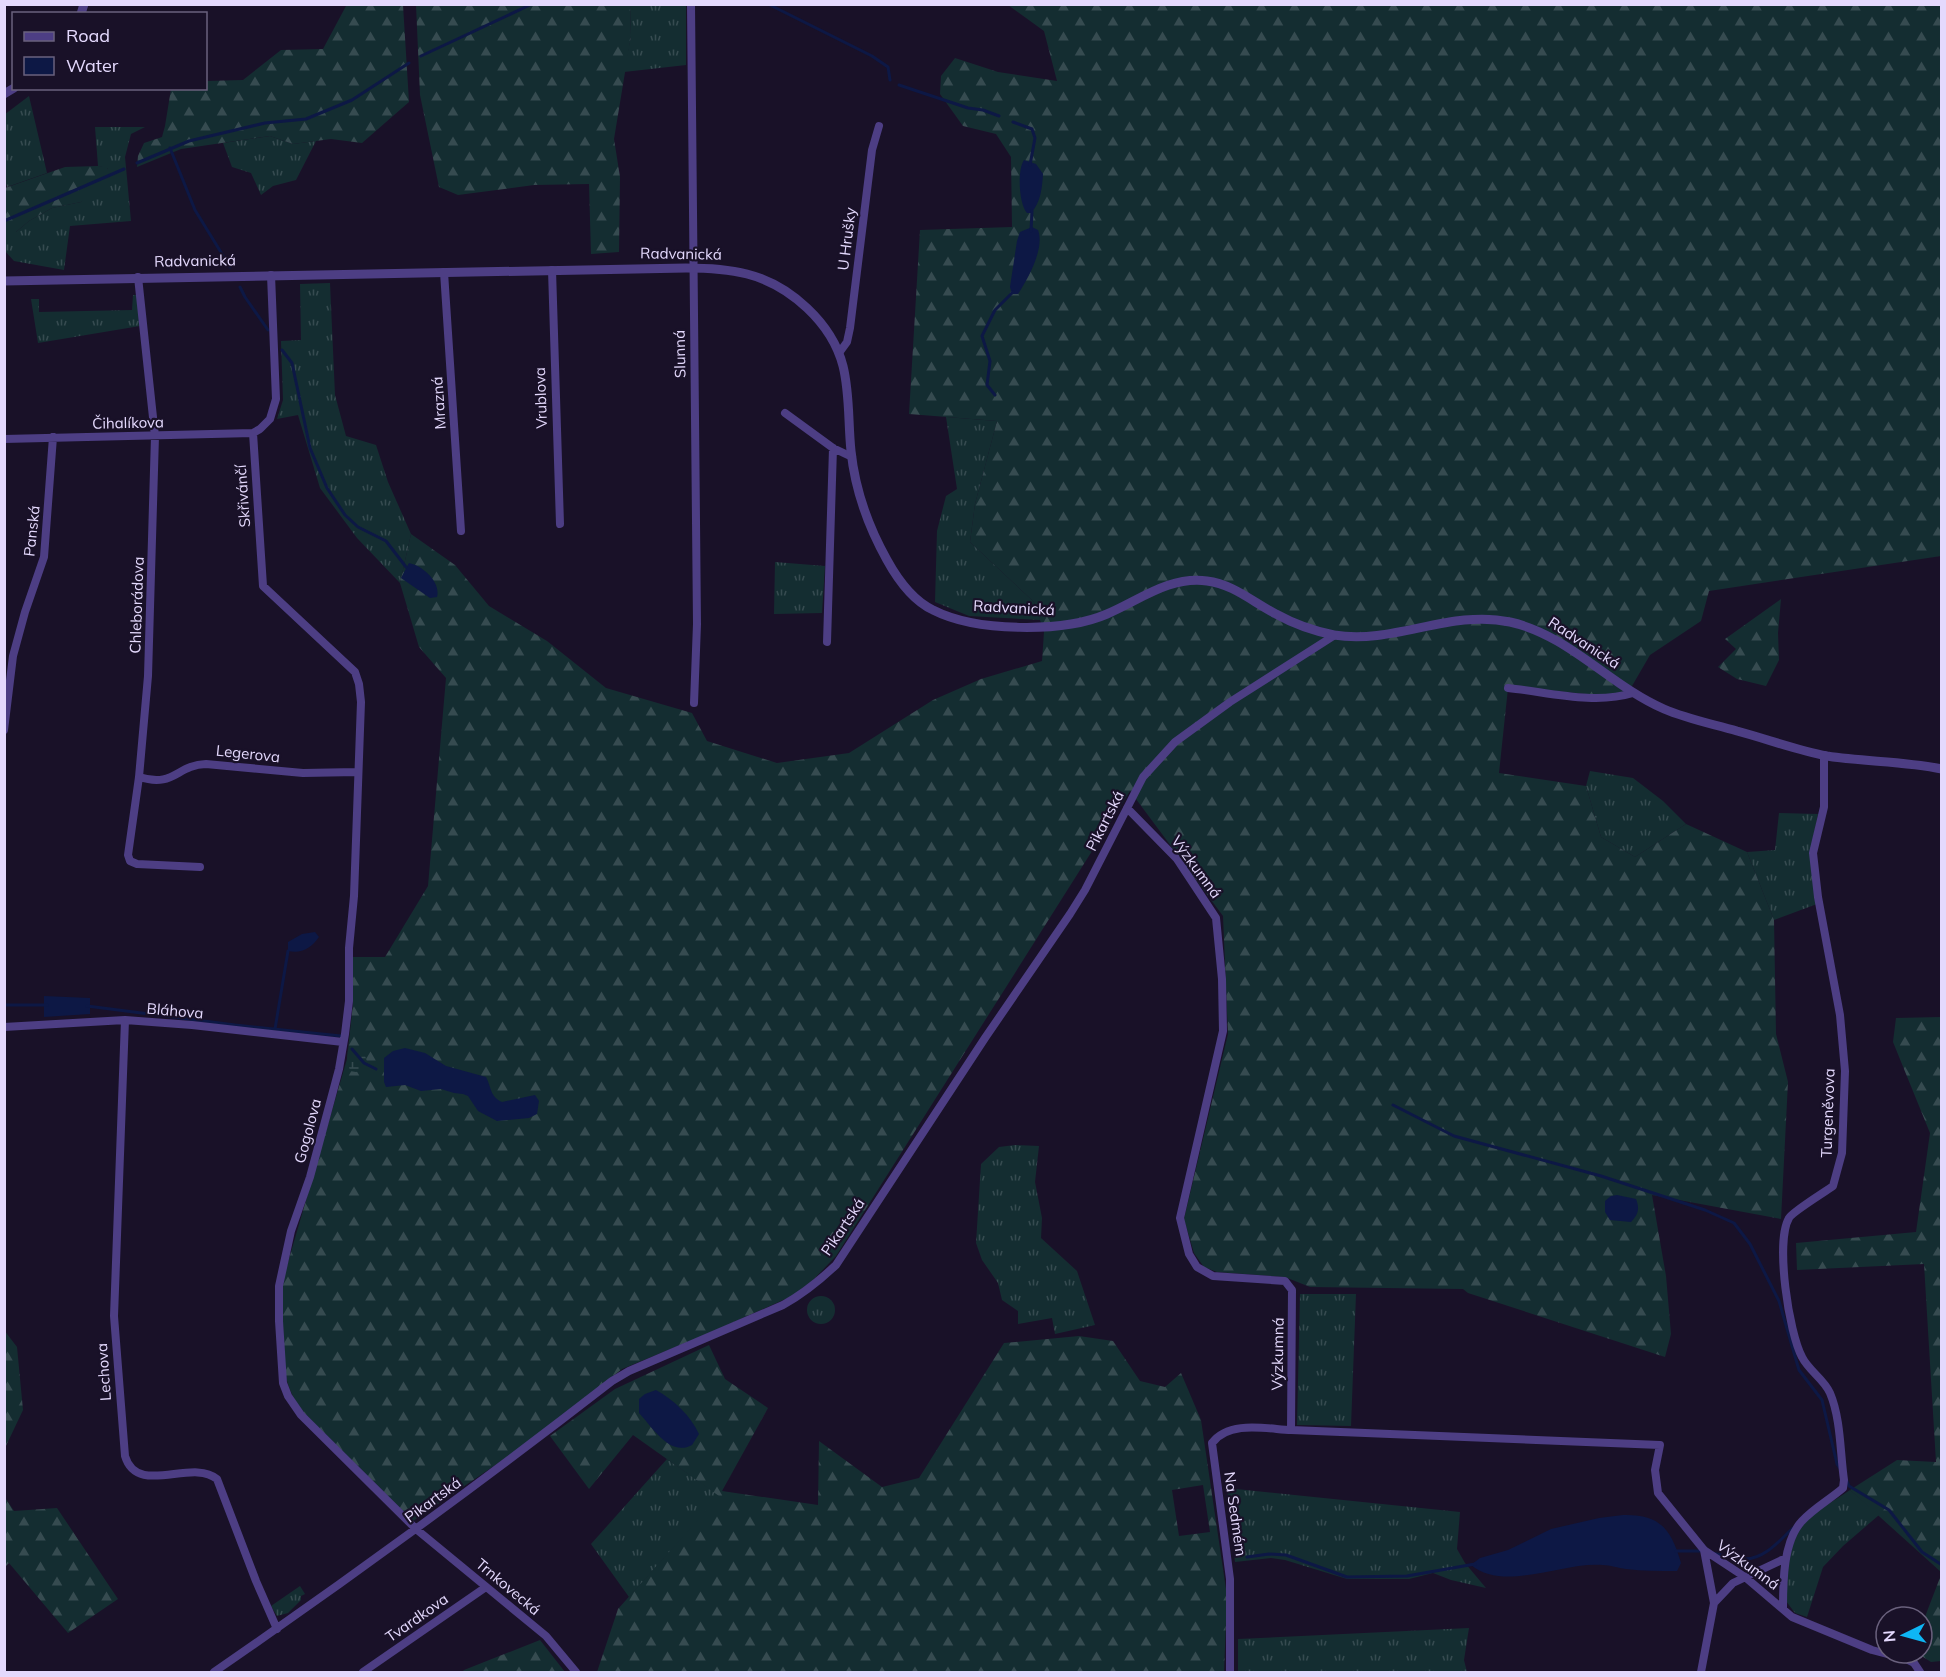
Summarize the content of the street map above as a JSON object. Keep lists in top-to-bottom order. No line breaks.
{"streets":{"street":["U Hrušky","Radvanická","Slunná","Vrublova","Mrazná","Čihalíkova","Skřivánčí","Panská","Chleborádova","Legerova","Pikartská","Výzkumná","Bláhova","Turgeněvova","Gogolova","Lechova","Na Sedmém","Trnkovecká","Tvardkova"]},"crossings":[["U Hrušky","Radvanická"],["Radvanická","Slunná"],["Radvanická","Vrublova"],["Radvanická","Mrazná"],["Radvanická","Chleborádova"],["Radvanická","Pikartská"],["Radvanická","Turgeněvova"],["Čihalíkova","Skřivánčí"],["Čihalíkova","Panská"],["Čihalíkova","Chleborádova"],["Skřivánčí","Gogolova"],["Chleborádova","Legerova"],["Legerova","Gogolova"],["Pikartská","Výzkumná"],["Pikartská","Gogolova"],["Pikartská","Lechova"],["Pikartská","Trnkovecká"],["Výzkumná","Turgeněvova"],["Výzkumná","Na Sedmém"],["Bláhova","Gogolova"],["Bláhova","Lechova"],["Gogolova","Trnkovecká"],["Trnkovecká","Tvardkova"]],"legend":["Road","Water"],"north":"left"}
